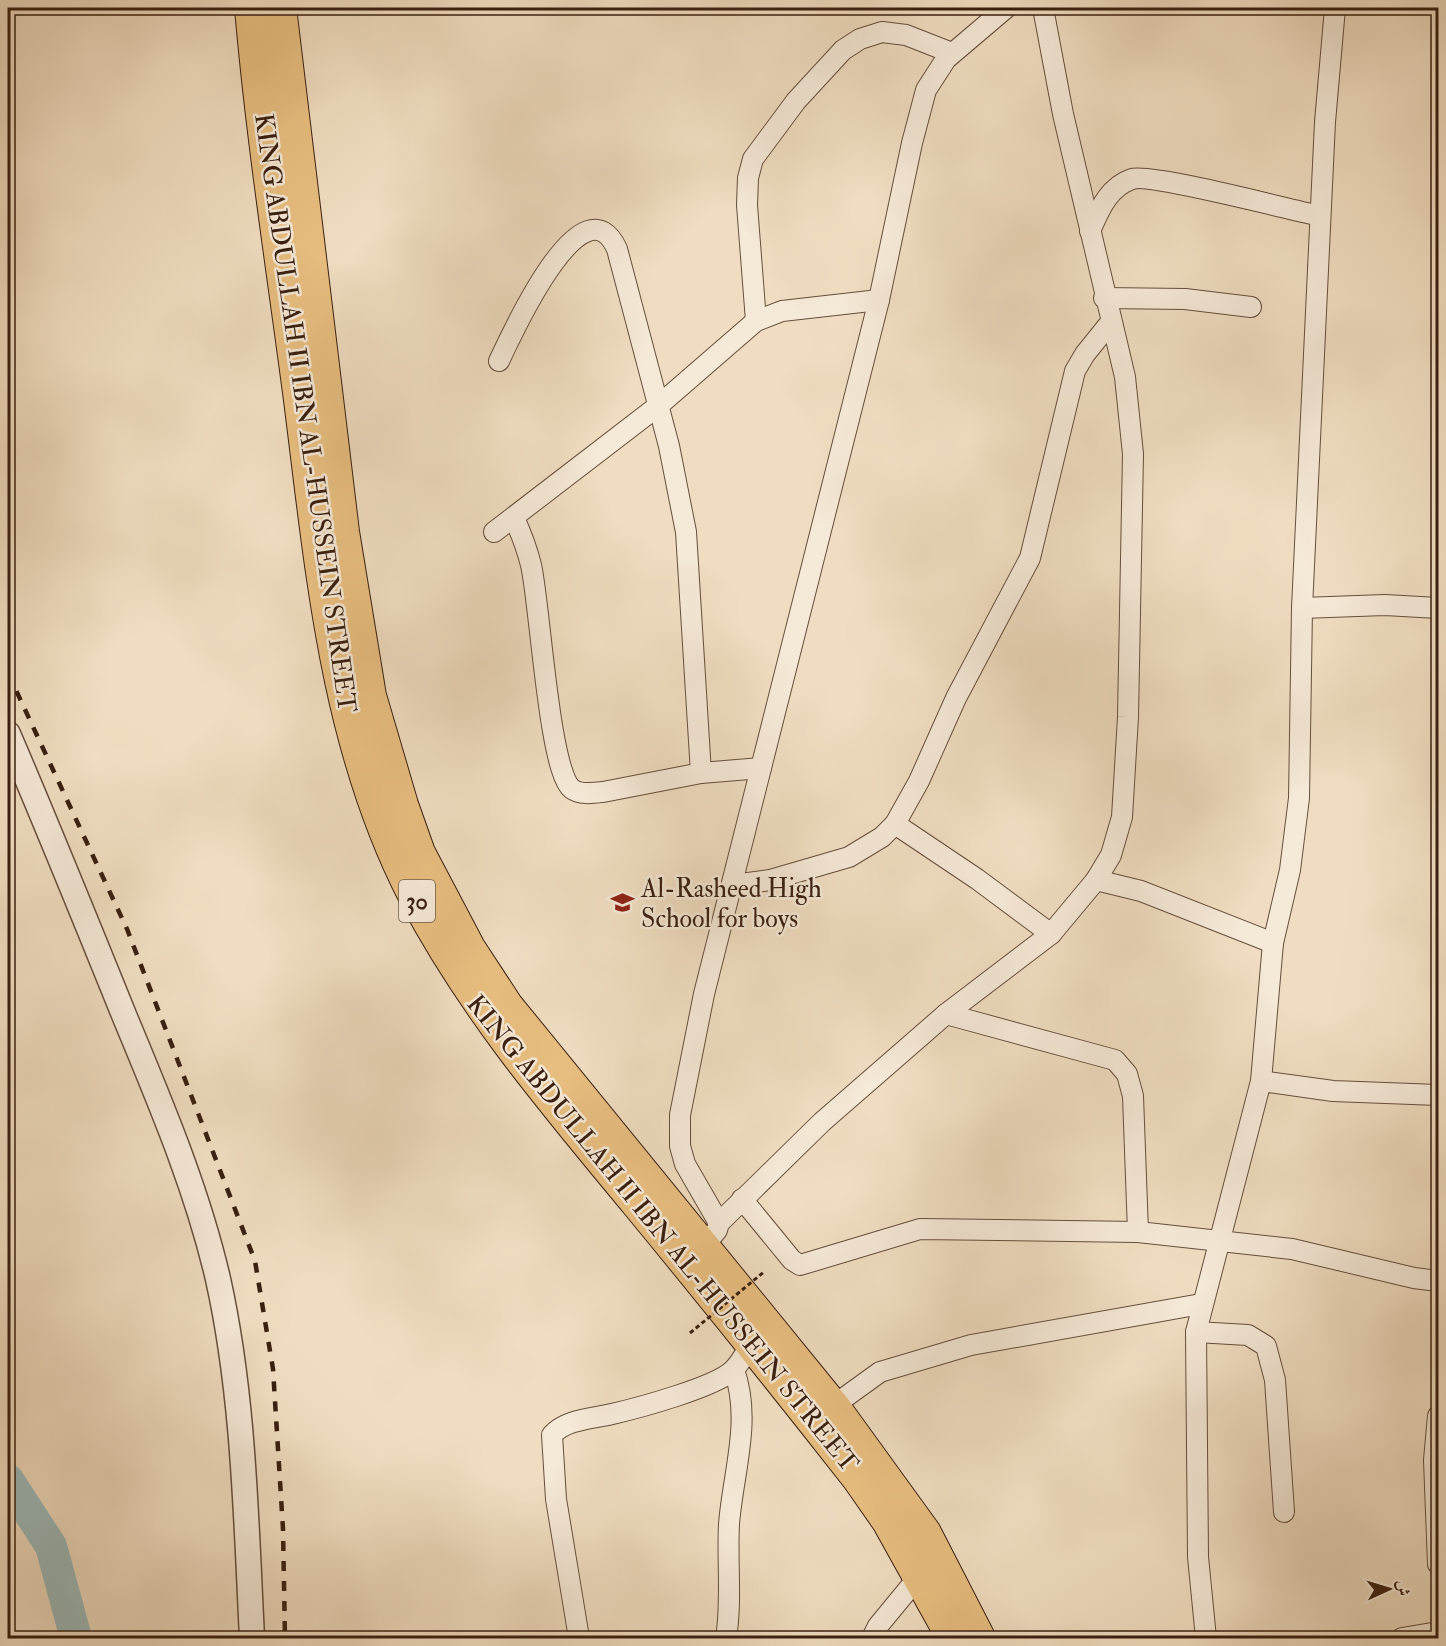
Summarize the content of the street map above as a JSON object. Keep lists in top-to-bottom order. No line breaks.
{"streets":{"main road":["KING ABDULLAH II IBN AL-HUSSEIN STREET","30"]},"places":{"school or university":["Al-Rasheed High School for boys"]},"north":"right"}
